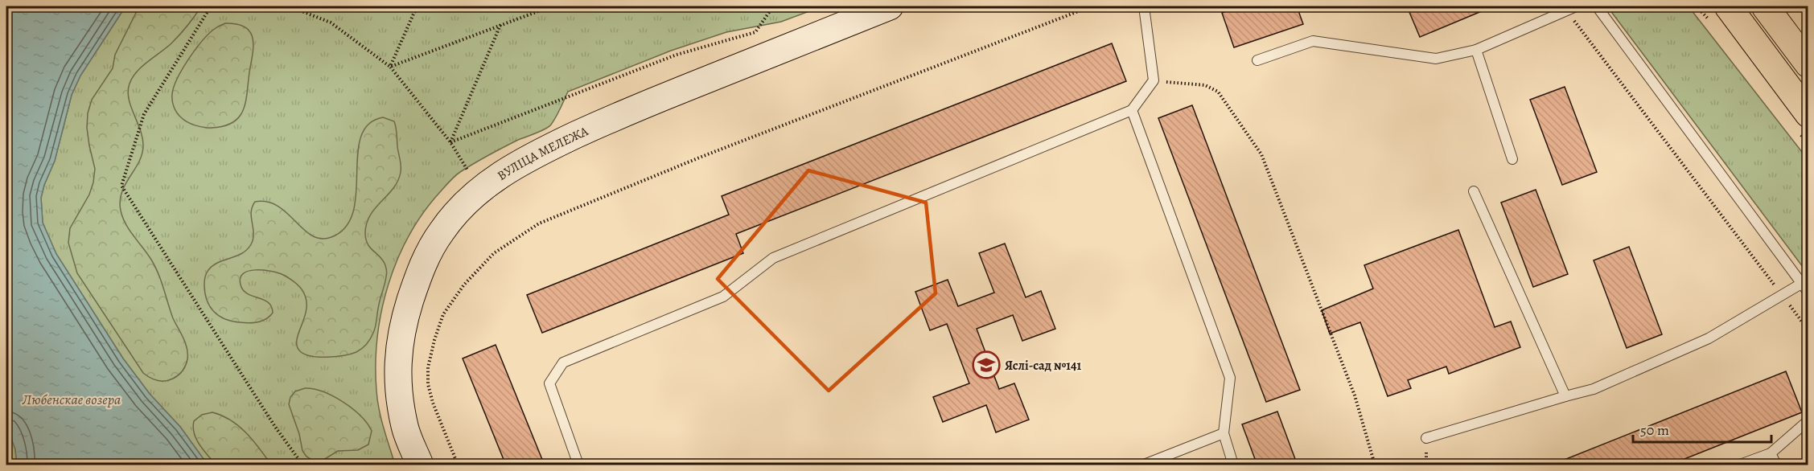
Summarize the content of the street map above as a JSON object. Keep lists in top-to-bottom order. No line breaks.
{"streets":{"main road":["ВУЛІЦА МЕЛЕЖА"]},"water":["Любенскае возера"],"places":{"school or university":["Яслі-сад №141"]},"scale_bar":"50 m"}
